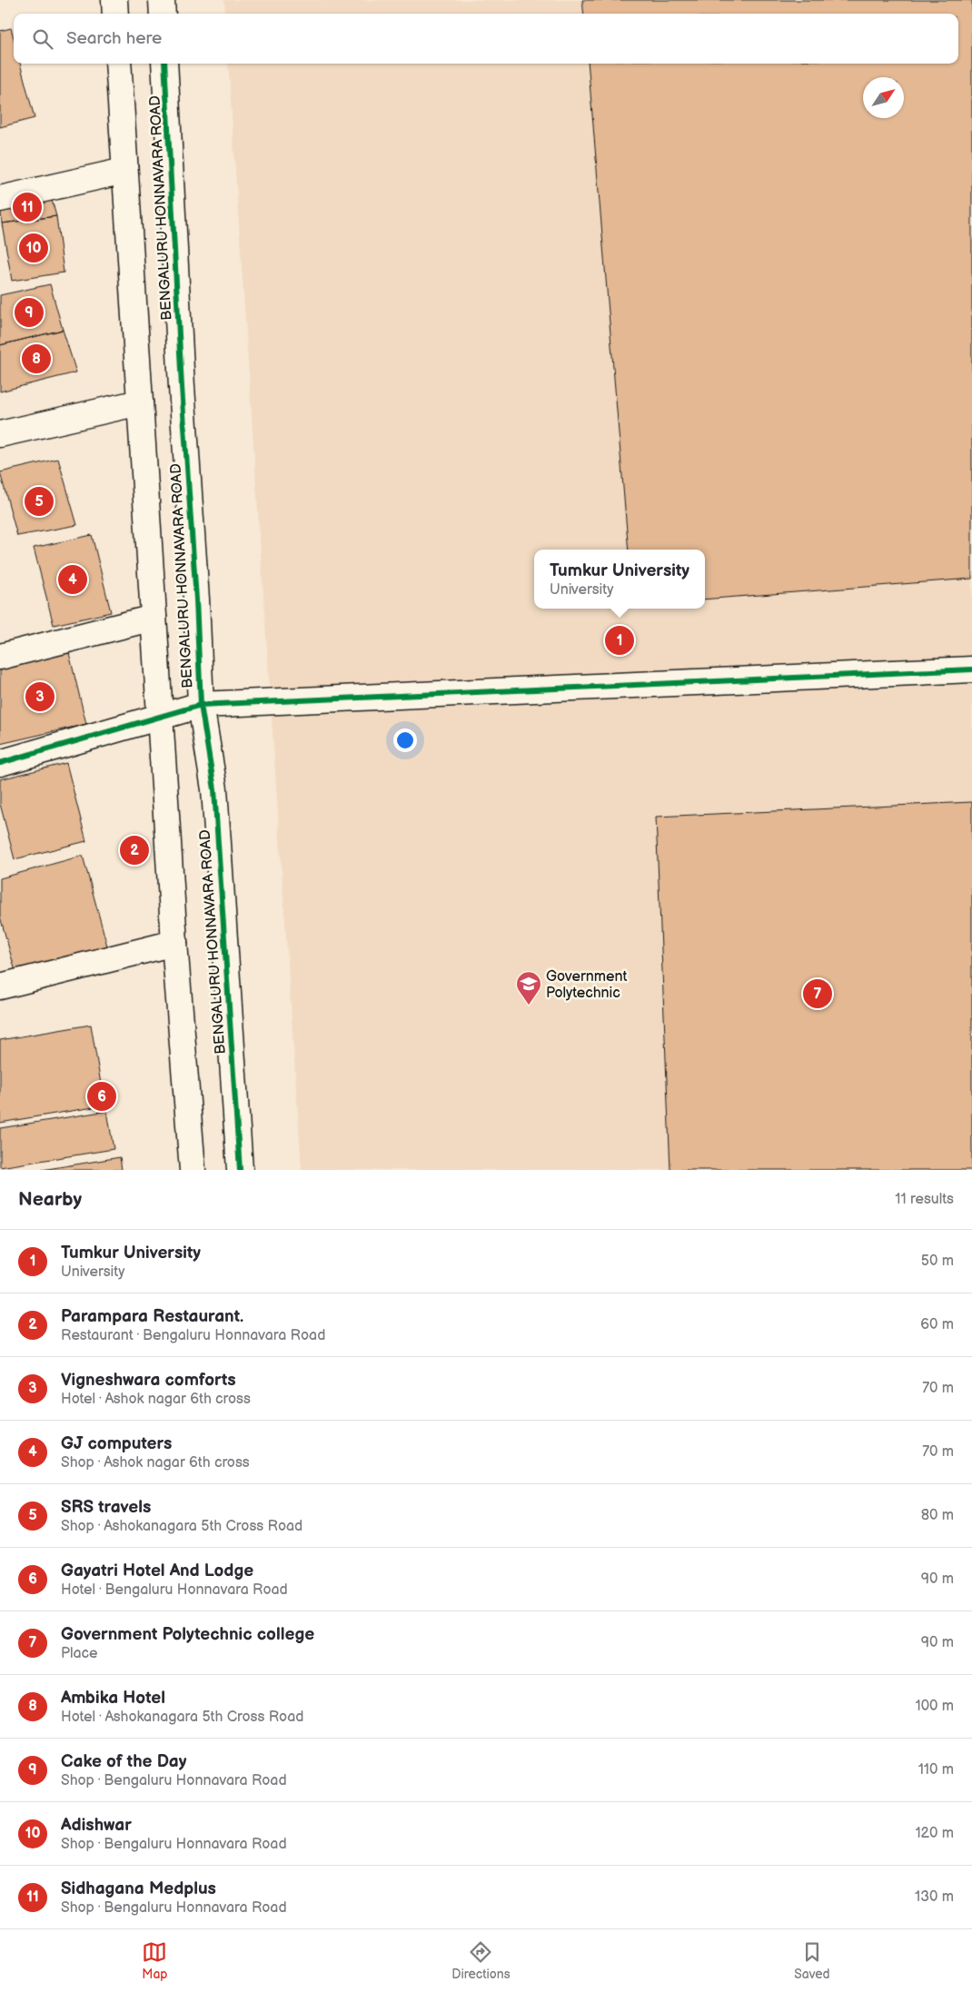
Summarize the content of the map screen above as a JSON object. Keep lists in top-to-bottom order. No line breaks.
{"streets":{"main road":["BENGALURU HONNAVARA ROAD"]},"places":{"school or university":["Government Polytechnic"]},"north":"top right","page":{"search":"Search here","pins":["11","10","9","8","5","4","1","3","2","7","6"],"popup":["Tumkur University","University"],"heading":["Nearby","11 results"],"list":[{"mark":"1","name":"Tumkur University","note":"University","value":"50 m"},{"mark":"2","name":"Parampara Restaurant.","note":"Restaurant · Bengaluru Honnavara Road","value":"60 m"},{"mark":"3","name":"Vigneshwara comforts","note":"Hotel · Ashok nagar 6th cross","value":"70 m"},{"mark":"4","name":"GJ computers","note":"Shop · Ashok nagar 6th cross","value":"70 m"},{"mark":"5","name":"SRS travels","note":"Shop · Ashokanagara 5th Cross Road","value":"80 m"},{"mark":"6","name":"Gayatri Hotel And Lodge","note":"Hotel · Bengaluru Honnavara Road","value":"90 m"},{"mark":"7","name":"Government Polytechnic college","note":"Place","value":"90 m"},{"mark":"8","name":"Ambika Hotel","note":"Hotel · Ashokanagara 5th Cross Road","value":"100 m"},{"mark":"9","name":"Cake of the Day","note":"Shop · Bengaluru Honnavara Road","value":"110 m"},{"mark":"10","name":"Adishwar","note":"Shop · Bengaluru Honnavara Road","value":"120 m"},{"mark":"11","name":"Sidhagana Medplus","note":"Shop · Bengaluru Honnavara Road","value":"130 m"}],"nav":["Map","Directions","Saved"]}}
